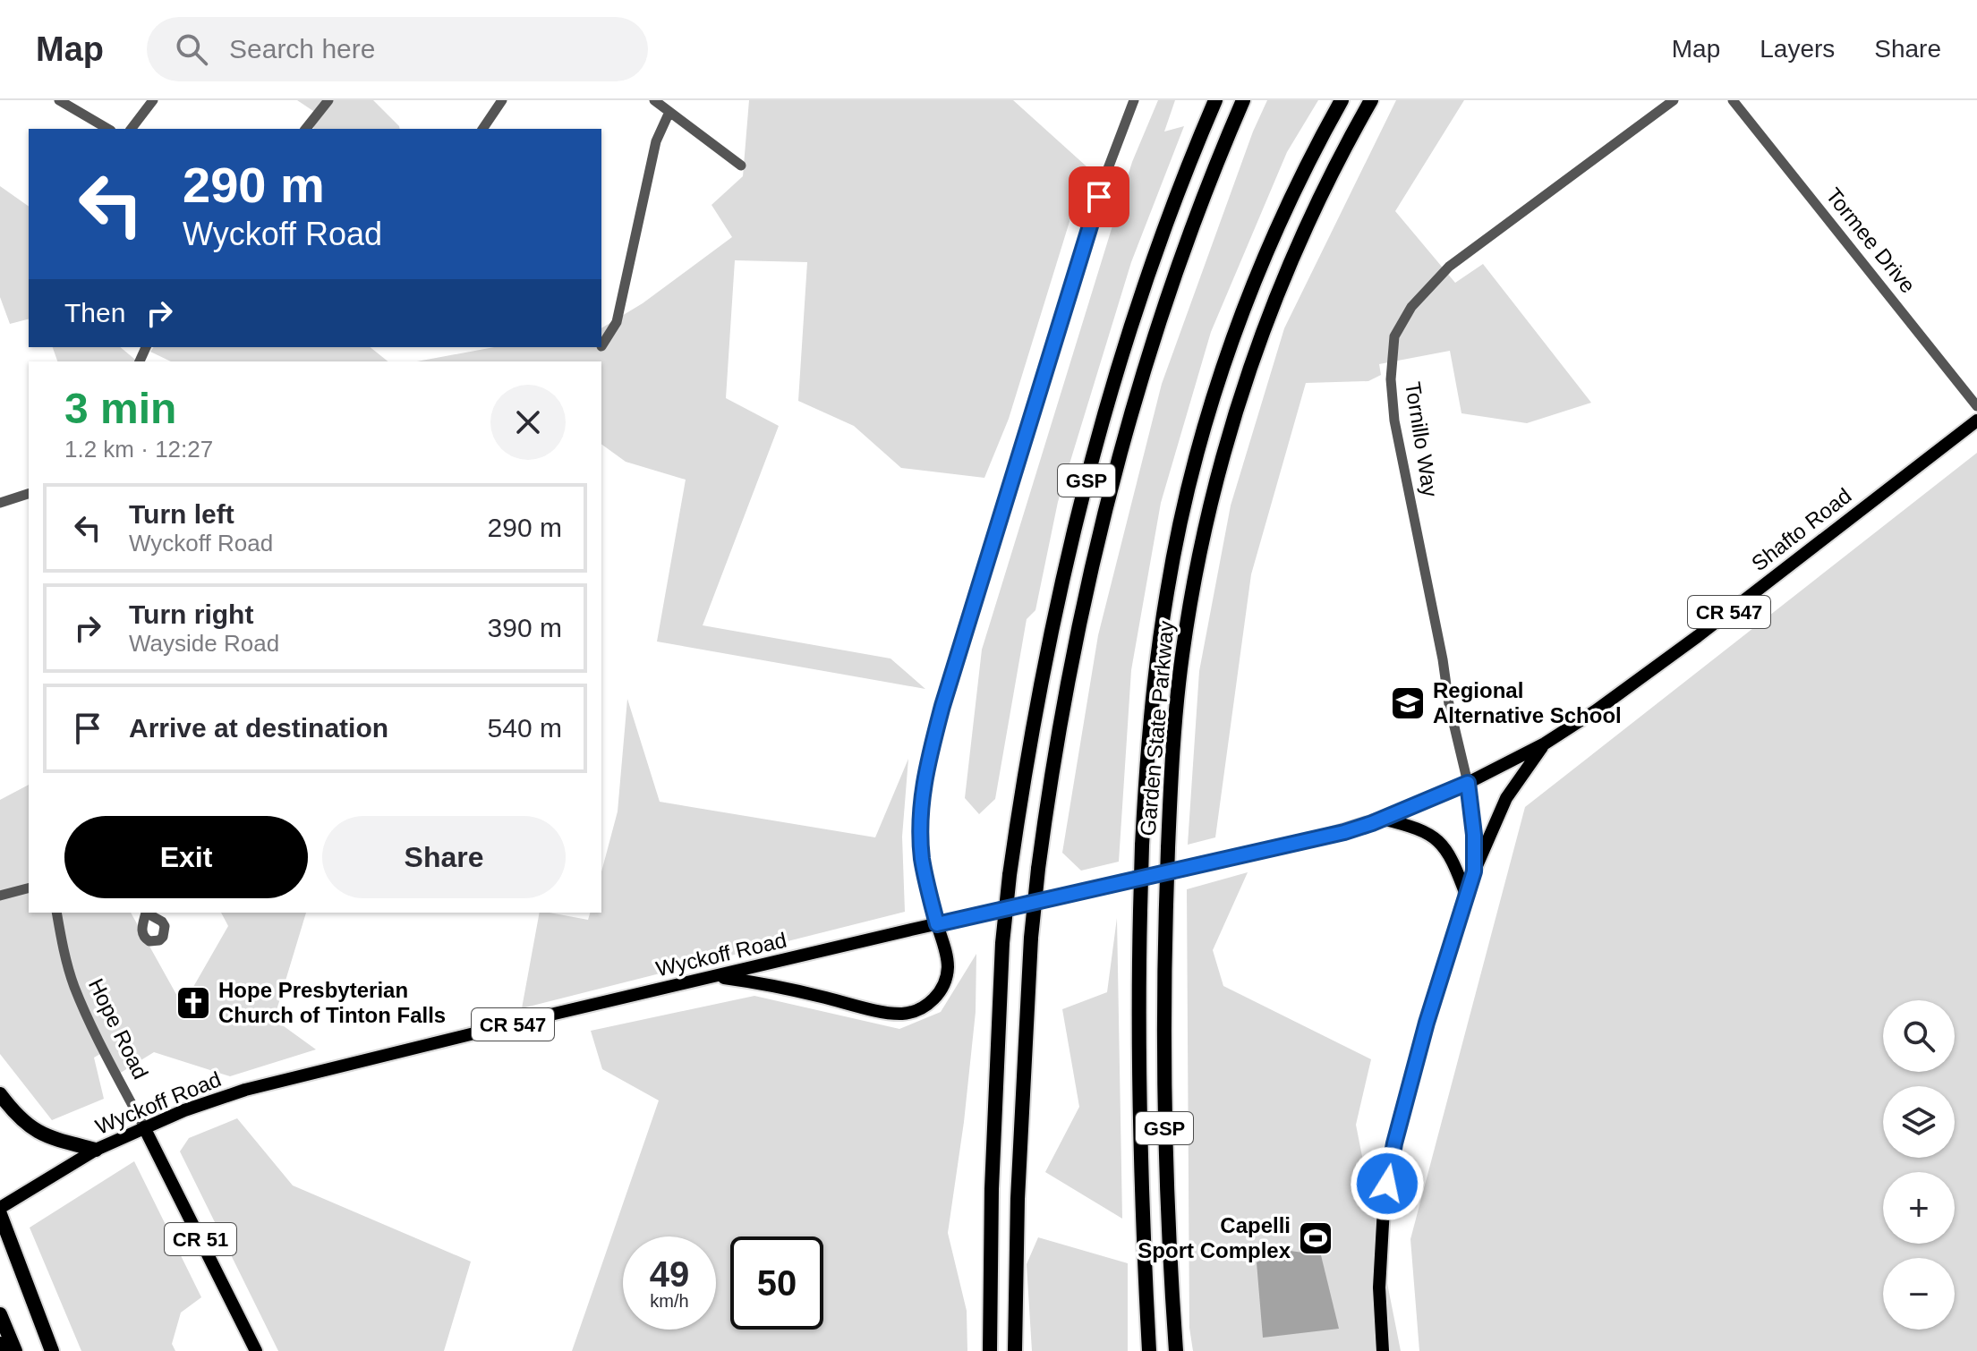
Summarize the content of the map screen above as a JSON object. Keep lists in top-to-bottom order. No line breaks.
{"streets":{"highway":["GSP","Garden State Parkway"],"main road":["Shafto Road","CR 547","Wyckoff Road","Hope Road","CR 51"],"street":["Tormee Drive","Tornillo Way"]},"crossings":[["Tornillo Way","Shafto Road"],["Tornillo Way","Wyckoff Road"],["Shafto Road","Wyckoff Road"],["Wyckoff Road","Hope Road"]],"places":{"school or university":["Regional Alternative School"],"church":["Hope Presbyterian Church of Tinton Falls"],"sports":["Capelli Sport Complex"]},"page":{"header":"Map","search":"Search here","nav":["Map","Layers","Share"],"turn":["290 m","Wyckoff Road"],"then":"Then","heading":["3 min","1.2 km · 12:27"],"list":[{"name":"Turn left","note":"Wyckoff Road","value":"290 m"},{"name":"Turn right","note":"Wayside Road","value":"390 m"},{"name":"Arrive at destination","value":"540 m"}],"buttons":["Exit","Share"],"map_buttons":["+","−"],"speed":"49 km/h","limit":"50"}}
